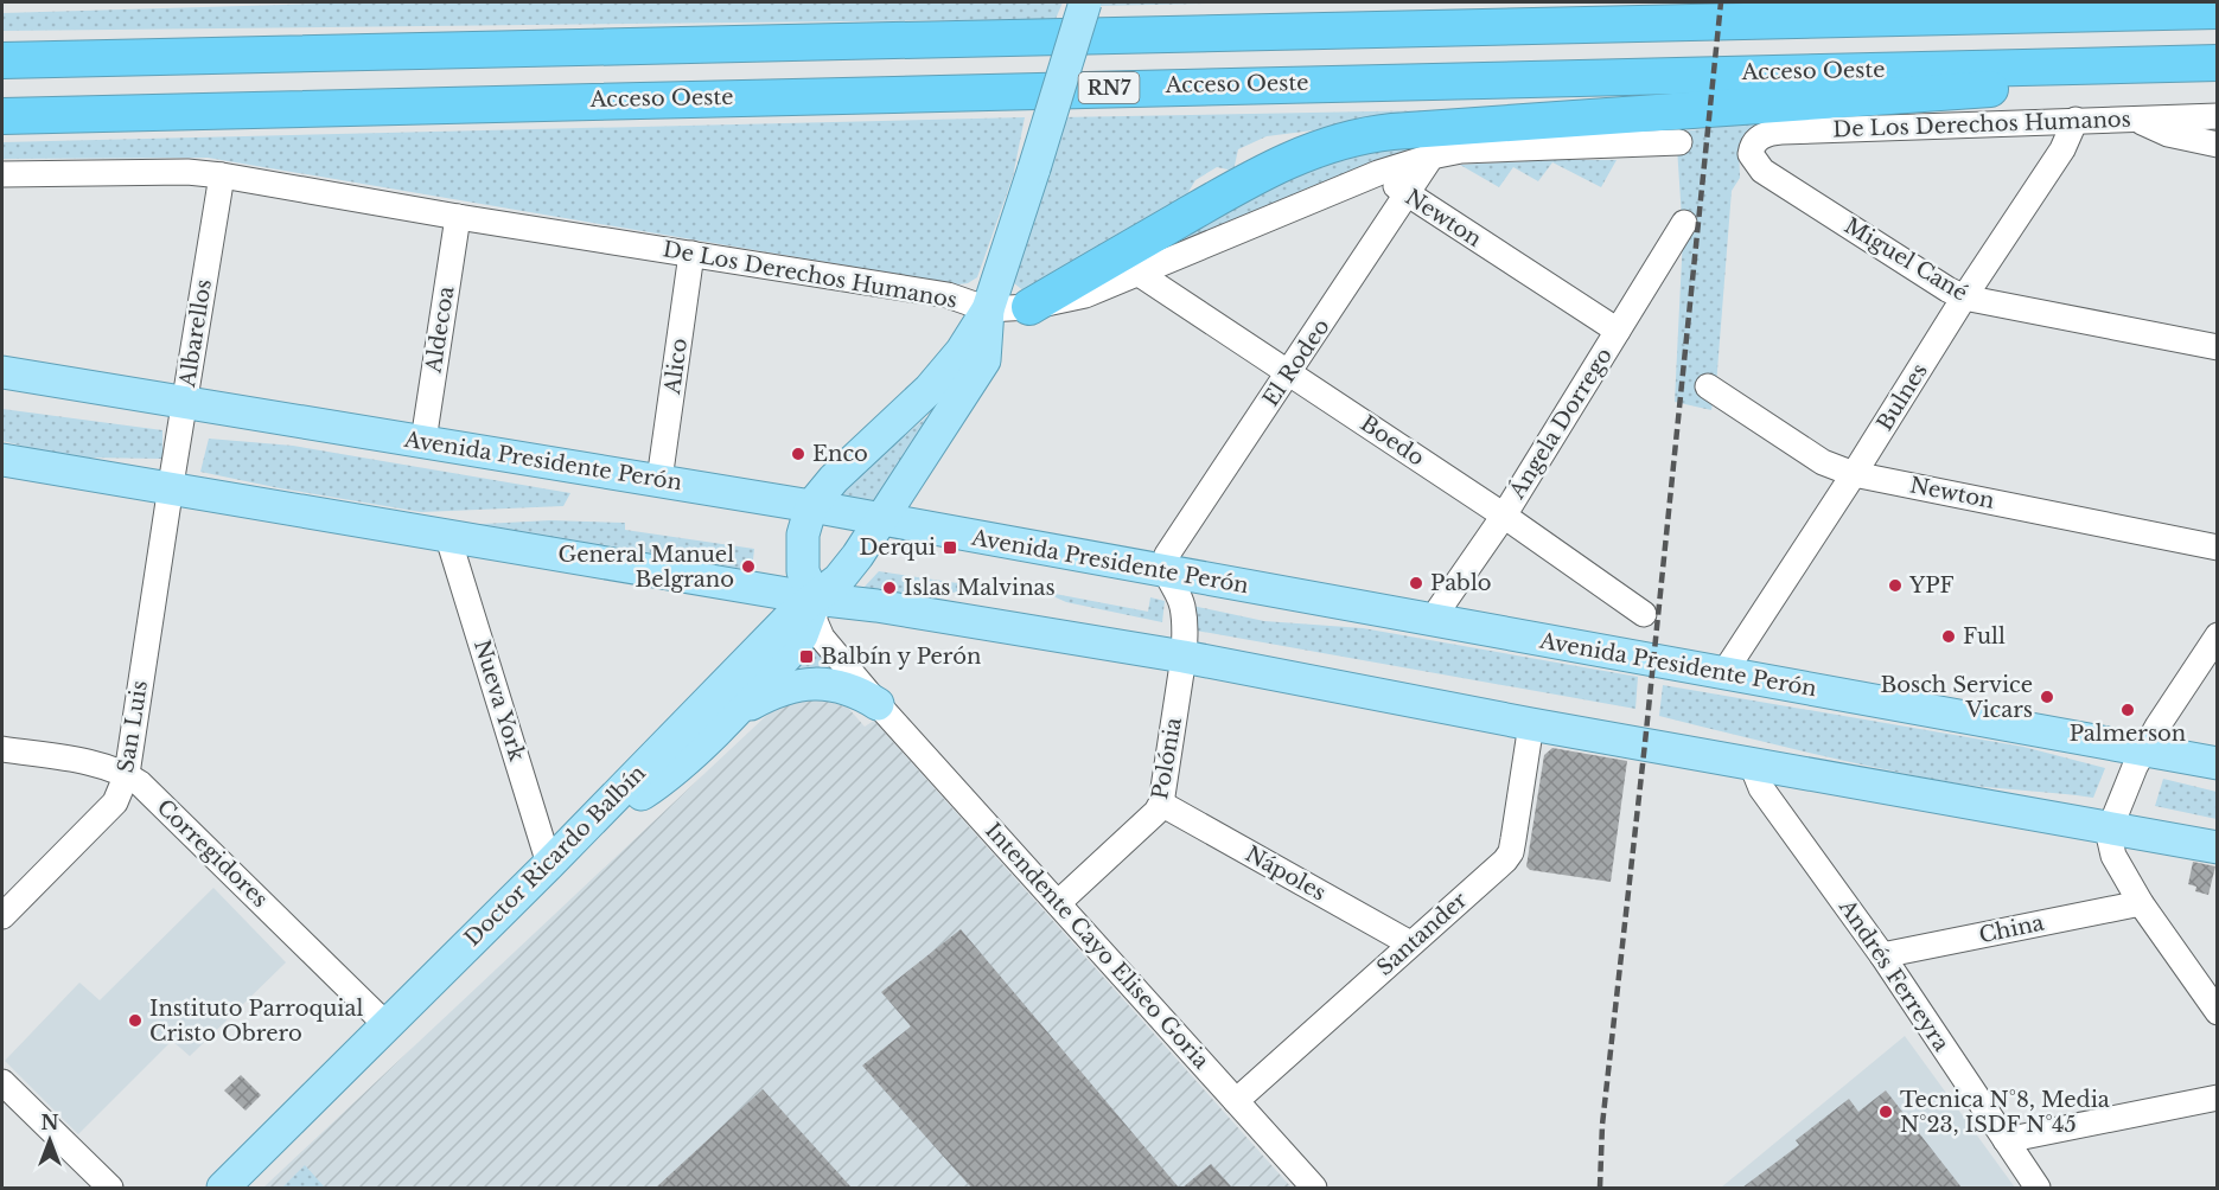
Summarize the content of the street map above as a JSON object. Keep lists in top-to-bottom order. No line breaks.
{"streets":{"highway":["Acceso Oeste","RN7"],"main road":["Avenida Presidente Perón","Doctor Ricardo Balbín"],"street":["De Los Derechos Humanos","Newton","Miguel Cané","Aldecoa","Albarellos","El Rodeo","Alico","Bulnes","Ángela Dorrego","Boedo","Nueva York","San Luis","Polónia","Corregidores","Nápoles","China","Santander","Intendente Cayo Eliseo Goria","Andrés Ferreyra"]},"crossings":[["De Los Derechos Humanos","Newton"],["De Los Derechos Humanos","Miguel Cané"],["De Los Derechos Humanos","Aldecoa"],["De Los Derechos Humanos","Albarellos"],["De Los Derechos Humanos","El Rodeo"],["De Los Derechos Humanos","Alico"],["De Los Derechos Humanos","Bulnes"],["De Los Derechos Humanos","Boedo"],["De Los Derechos Humanos","Doctor Ricardo Balbín"],["Newton","El Rodeo"],["Newton","Bulnes"],["Newton","Ángela Dorrego"],["Miguel Cané","Bulnes"],["Aldecoa","Avenida Presidente Perón"],["Albarellos","Avenida Presidente Perón"],["Albarellos","San Luis"],["El Rodeo","Boedo"],["El Rodeo","Avenida Presidente Perón"],["El Rodeo","Polónia"],["Alico","Avenida Presidente Perón"],["Bulnes","Avenida Presidente Perón"],["Ángela Dorrego","Boedo"],["Ángela Dorrego","Avenida Presidente Perón"],["Avenida Presidente Perón","Polónia"],["Avenida Presidente Perón","Doctor Ricardo Balbín"],["Nueva York","Doctor Ricardo Balbín"],["San Luis","Corregidores"],["Polónia","Nápoles"],["Polónia","Intendente Cayo Eliseo Goria"],["Corregidores","Doctor Ricardo Balbín"],["Doctor Ricardo Balbín","Intendente Cayo Eliseo Goria"],["Nápoles","Santander"],["China","Andrés Ferreyra"],["Santander","Intendente Cayo Eliseo Goria"]],"places":{"other":["Enco","General Manuel Belgrano","Pablo","YPF","Islas Malvinas","Full","Bosch Service Vicars","Palmerson","Instituto Parroquial Cristo Obrero","Tecnica N°8, Media N°23, ISDF N°45"],"transit":["Derqui","Balbín y Perón"]},"north":"top"}
